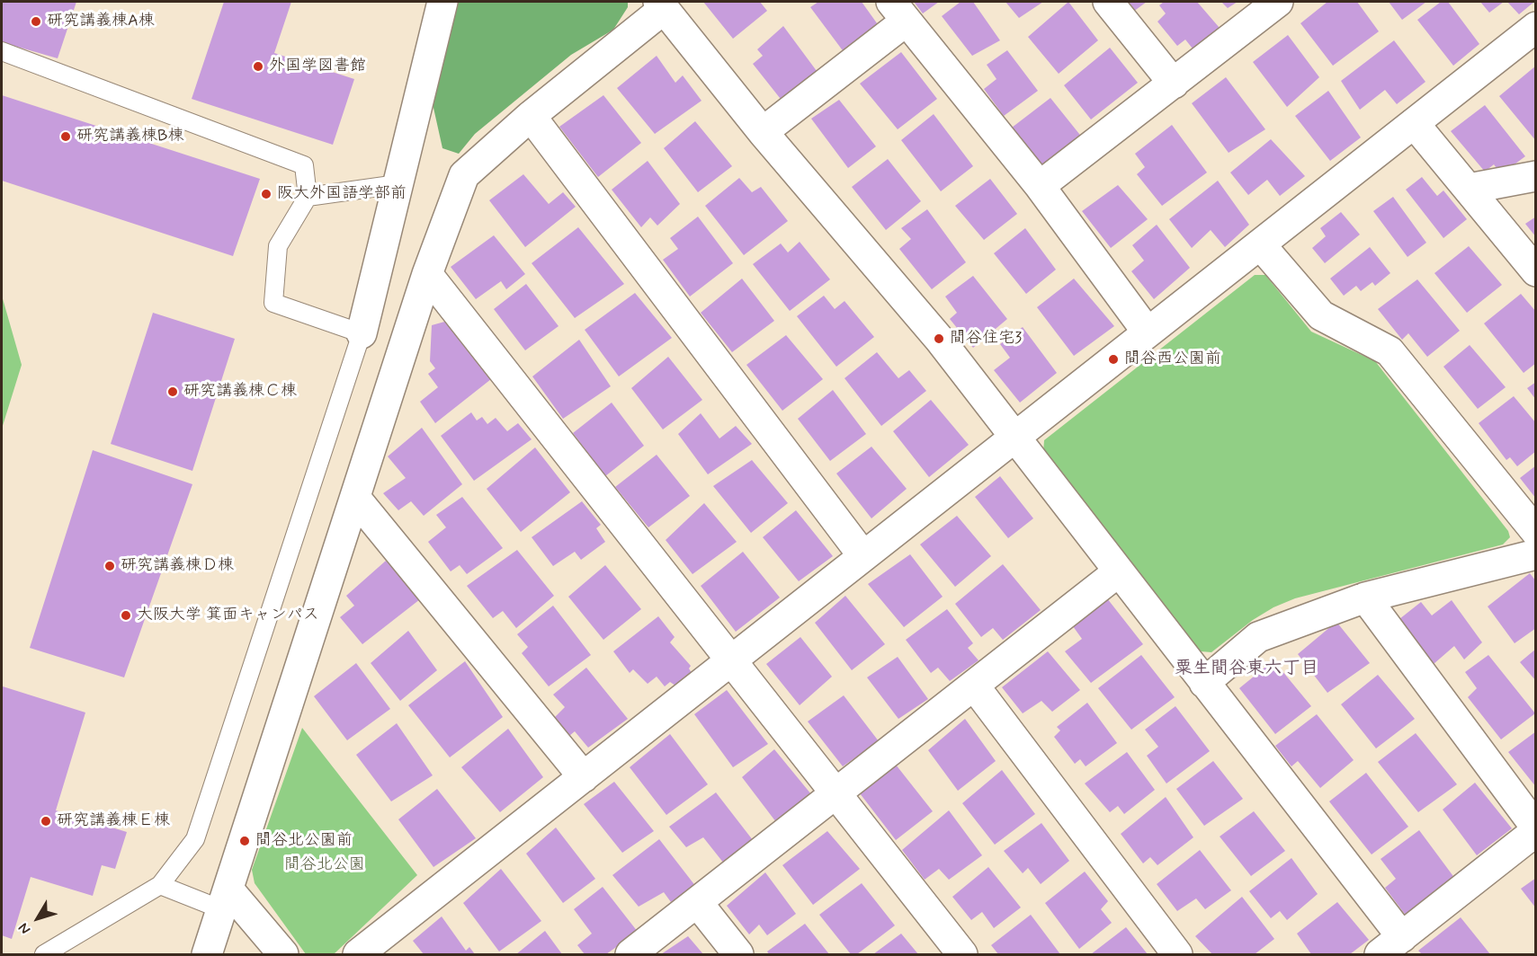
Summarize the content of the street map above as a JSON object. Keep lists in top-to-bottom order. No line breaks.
{"districts":["粟生間谷東六丁目"],"parks":["間谷北公園"],"places":["研究講義棟A棟","外国学図書館","研究講義棟B棟","阪大外国語学部前","間谷住宅3","間谷西公園前","研究講義棟Ｃ棟","研究講義棟Ｄ棟","大阪大学 箕面キャンパス","研究講義棟Ｅ棟","間谷北公園前"],"north":"bottom left"}
